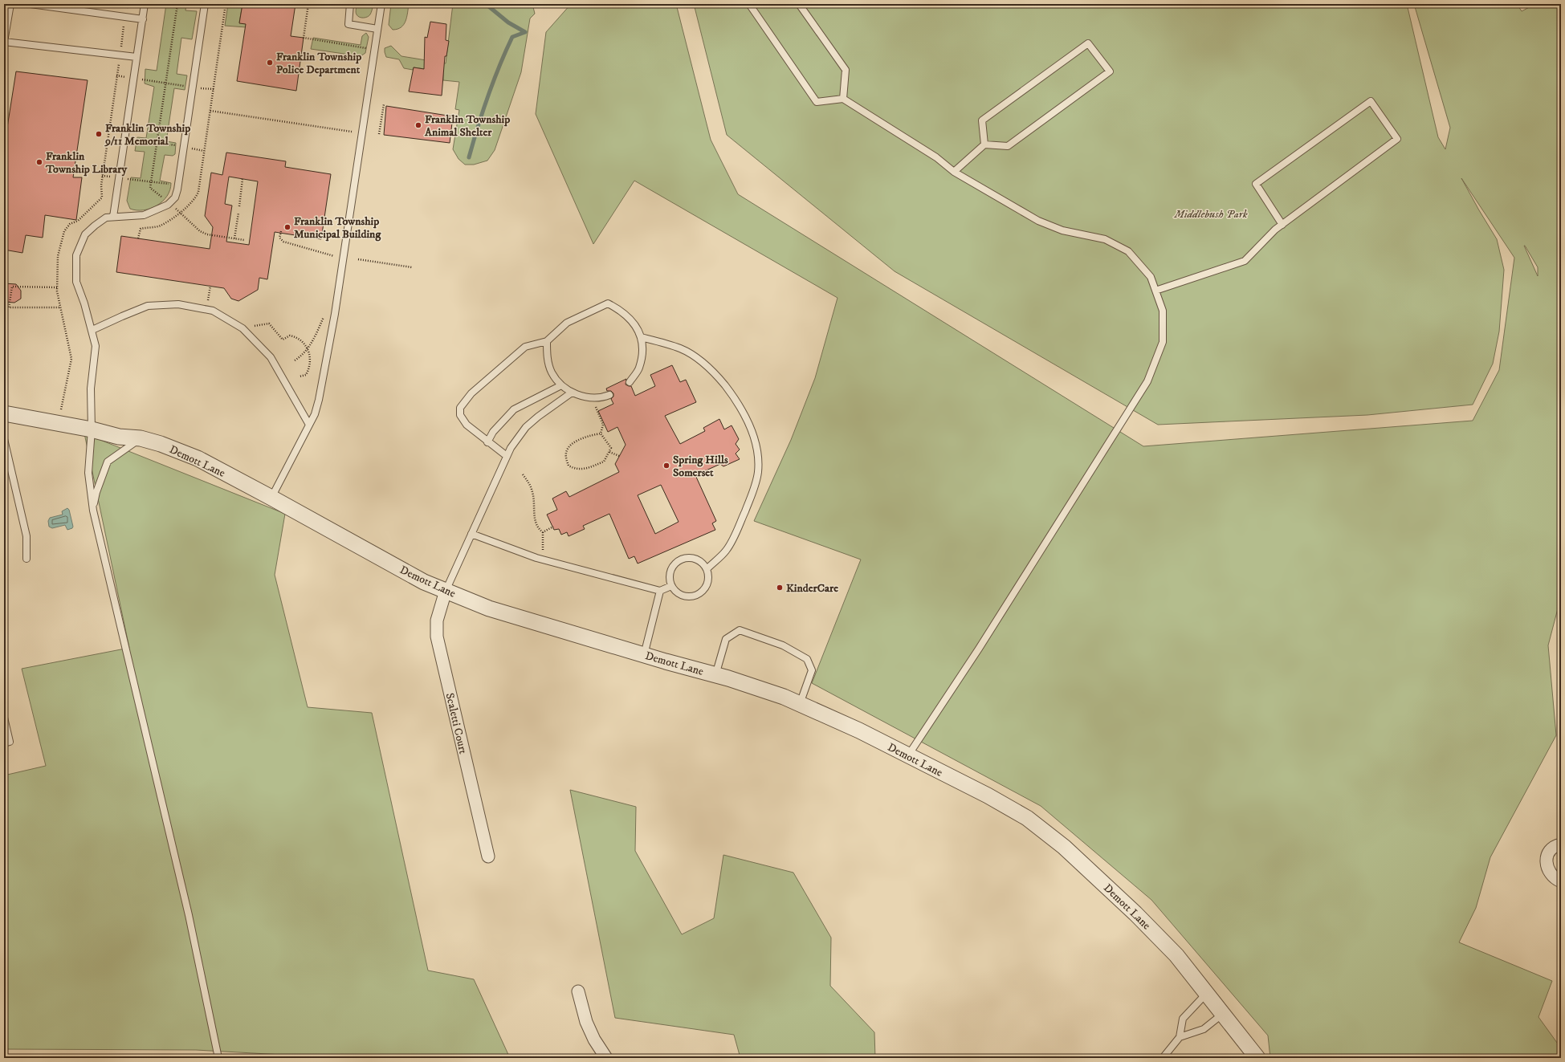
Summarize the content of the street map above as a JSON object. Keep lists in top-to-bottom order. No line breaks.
{"streets":{"street":["Demott Lane","Scaletti Court"]},"crossings":[["Demott Lane","Scaletti Court"]],"parks":["Middlebush Park"],"places":["Franklin Township Police Department","Franklin Township Animal Shelter","Franklin Township 9/11 Memorial","Franklin Township Library","Franklin Township Municipal Building","Spring Hills Somerset","KinderCare"]}
